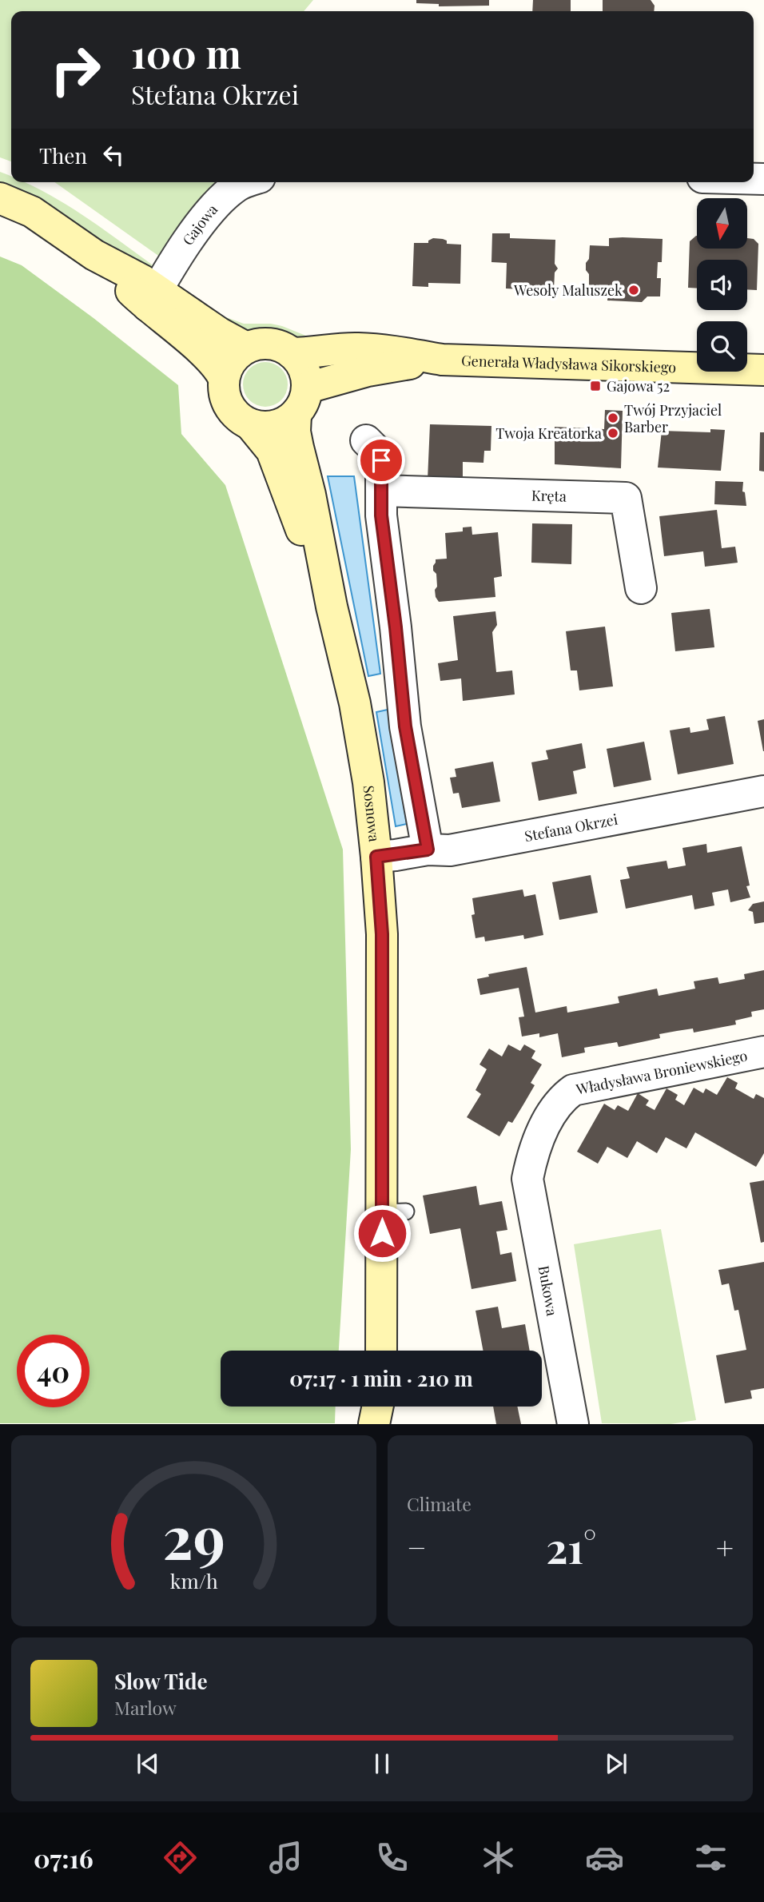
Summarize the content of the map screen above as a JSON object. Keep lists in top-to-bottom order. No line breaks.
{"streets":{"street":["Gajowa","Generała Władysława Sikorskiego","Kręta","Sosnowa","Stefana Okrzei","Władysława Broniewskiego","Bukowa"]},"crossings":[["Generała Władysława Sikorskiego","Sosnowa"],["Sosnowa","Stefana Okrzei"],["Władysława Broniewskiego","Bukowa"]],"places":{"other":["Wesoły Maluszek","Twój Przyjaciel Barber","Twoja Kreatorka"],"transit":["Gajowa 52"]},"north":"bottom","page":{"turn":["100 m","Stefana Okrzei"],"then":"Then","limit":"40","trip":"07:17 · 1 min · 210 m","tile":"Climate","heat":["−","21°","+"],"song":["Slow Tide","Marlow"],"tabs":"07:16","gauge":["29","km/h"]}}
